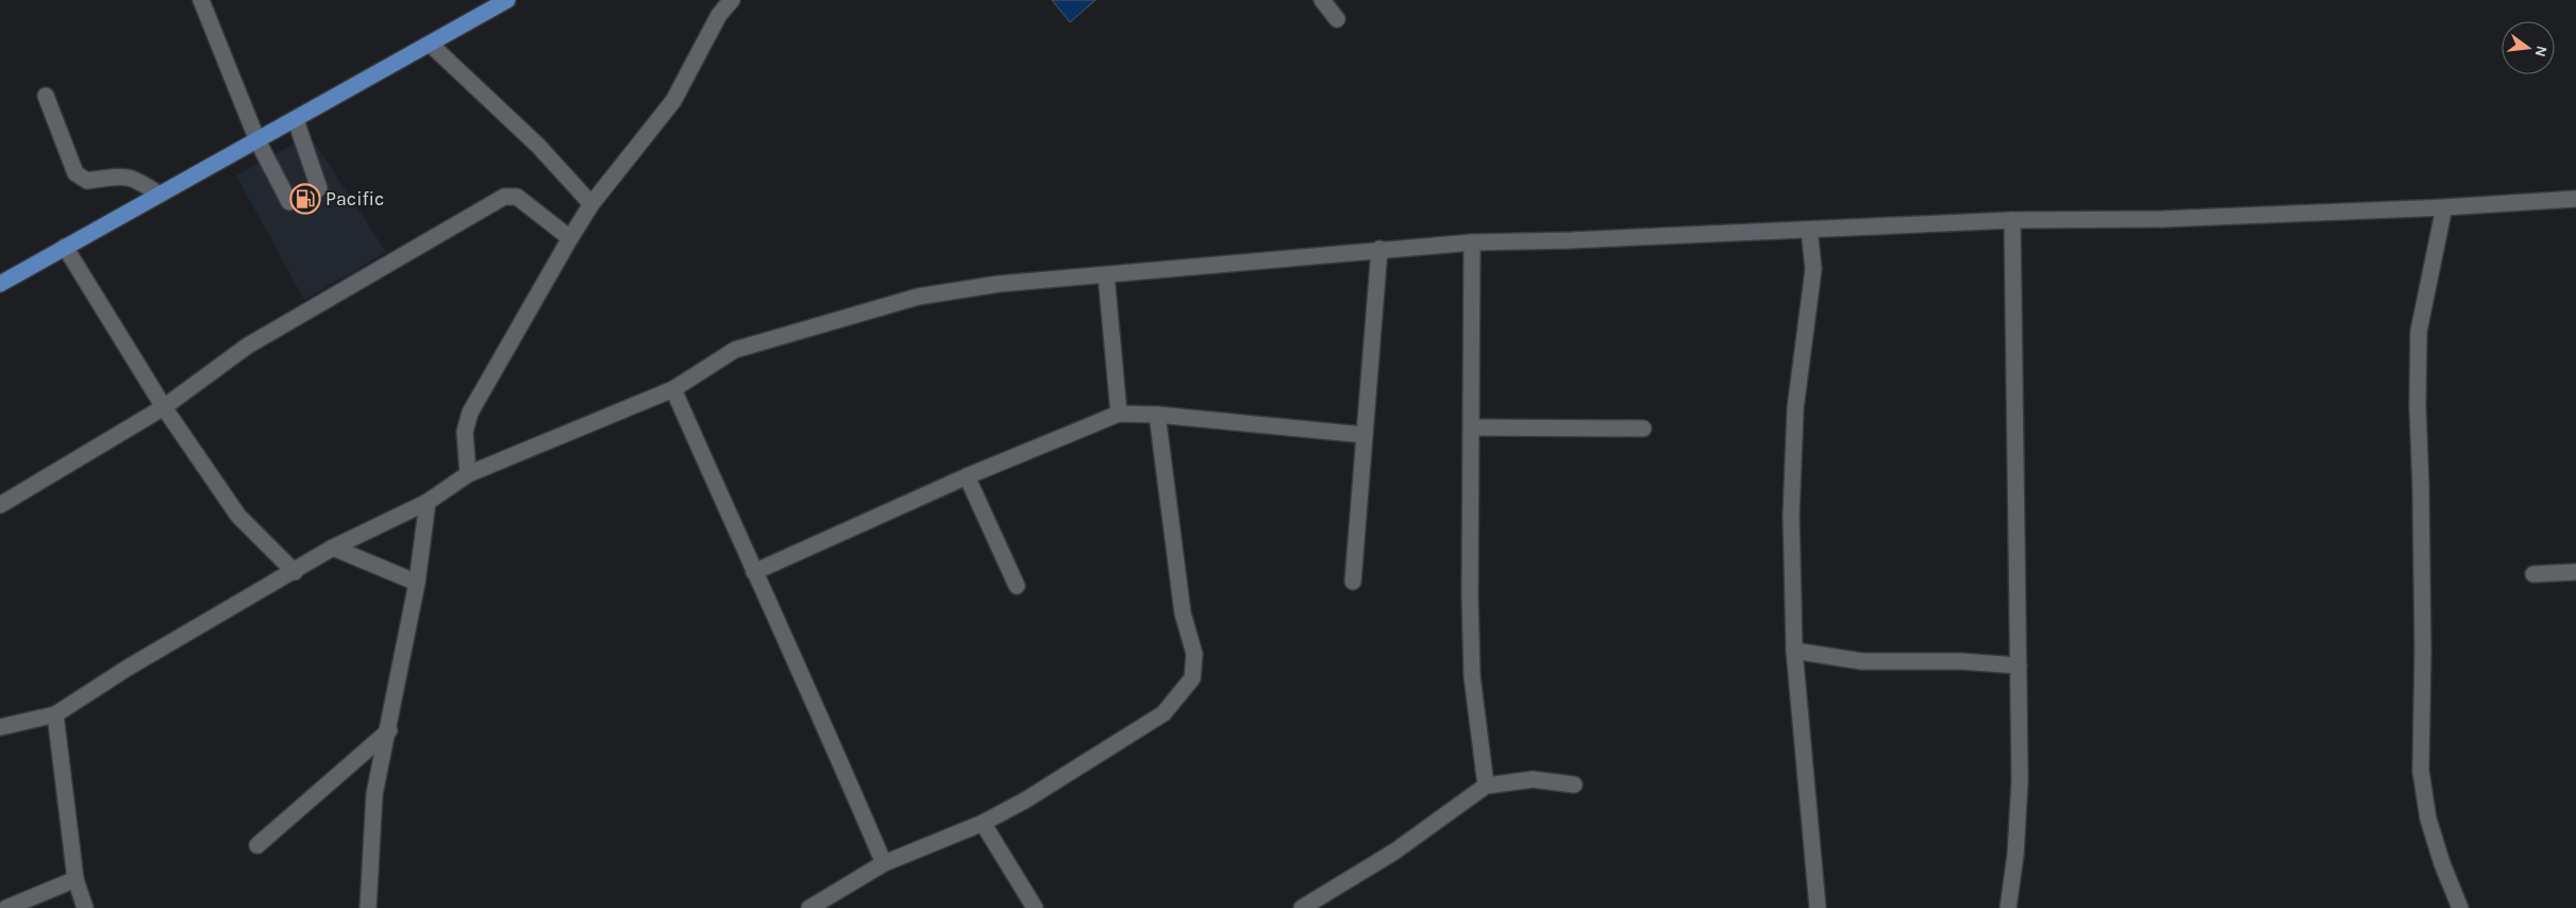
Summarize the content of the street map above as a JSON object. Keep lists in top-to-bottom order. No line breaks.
{"places":{"fuel station":["Pacific"]},"north":"right"}
